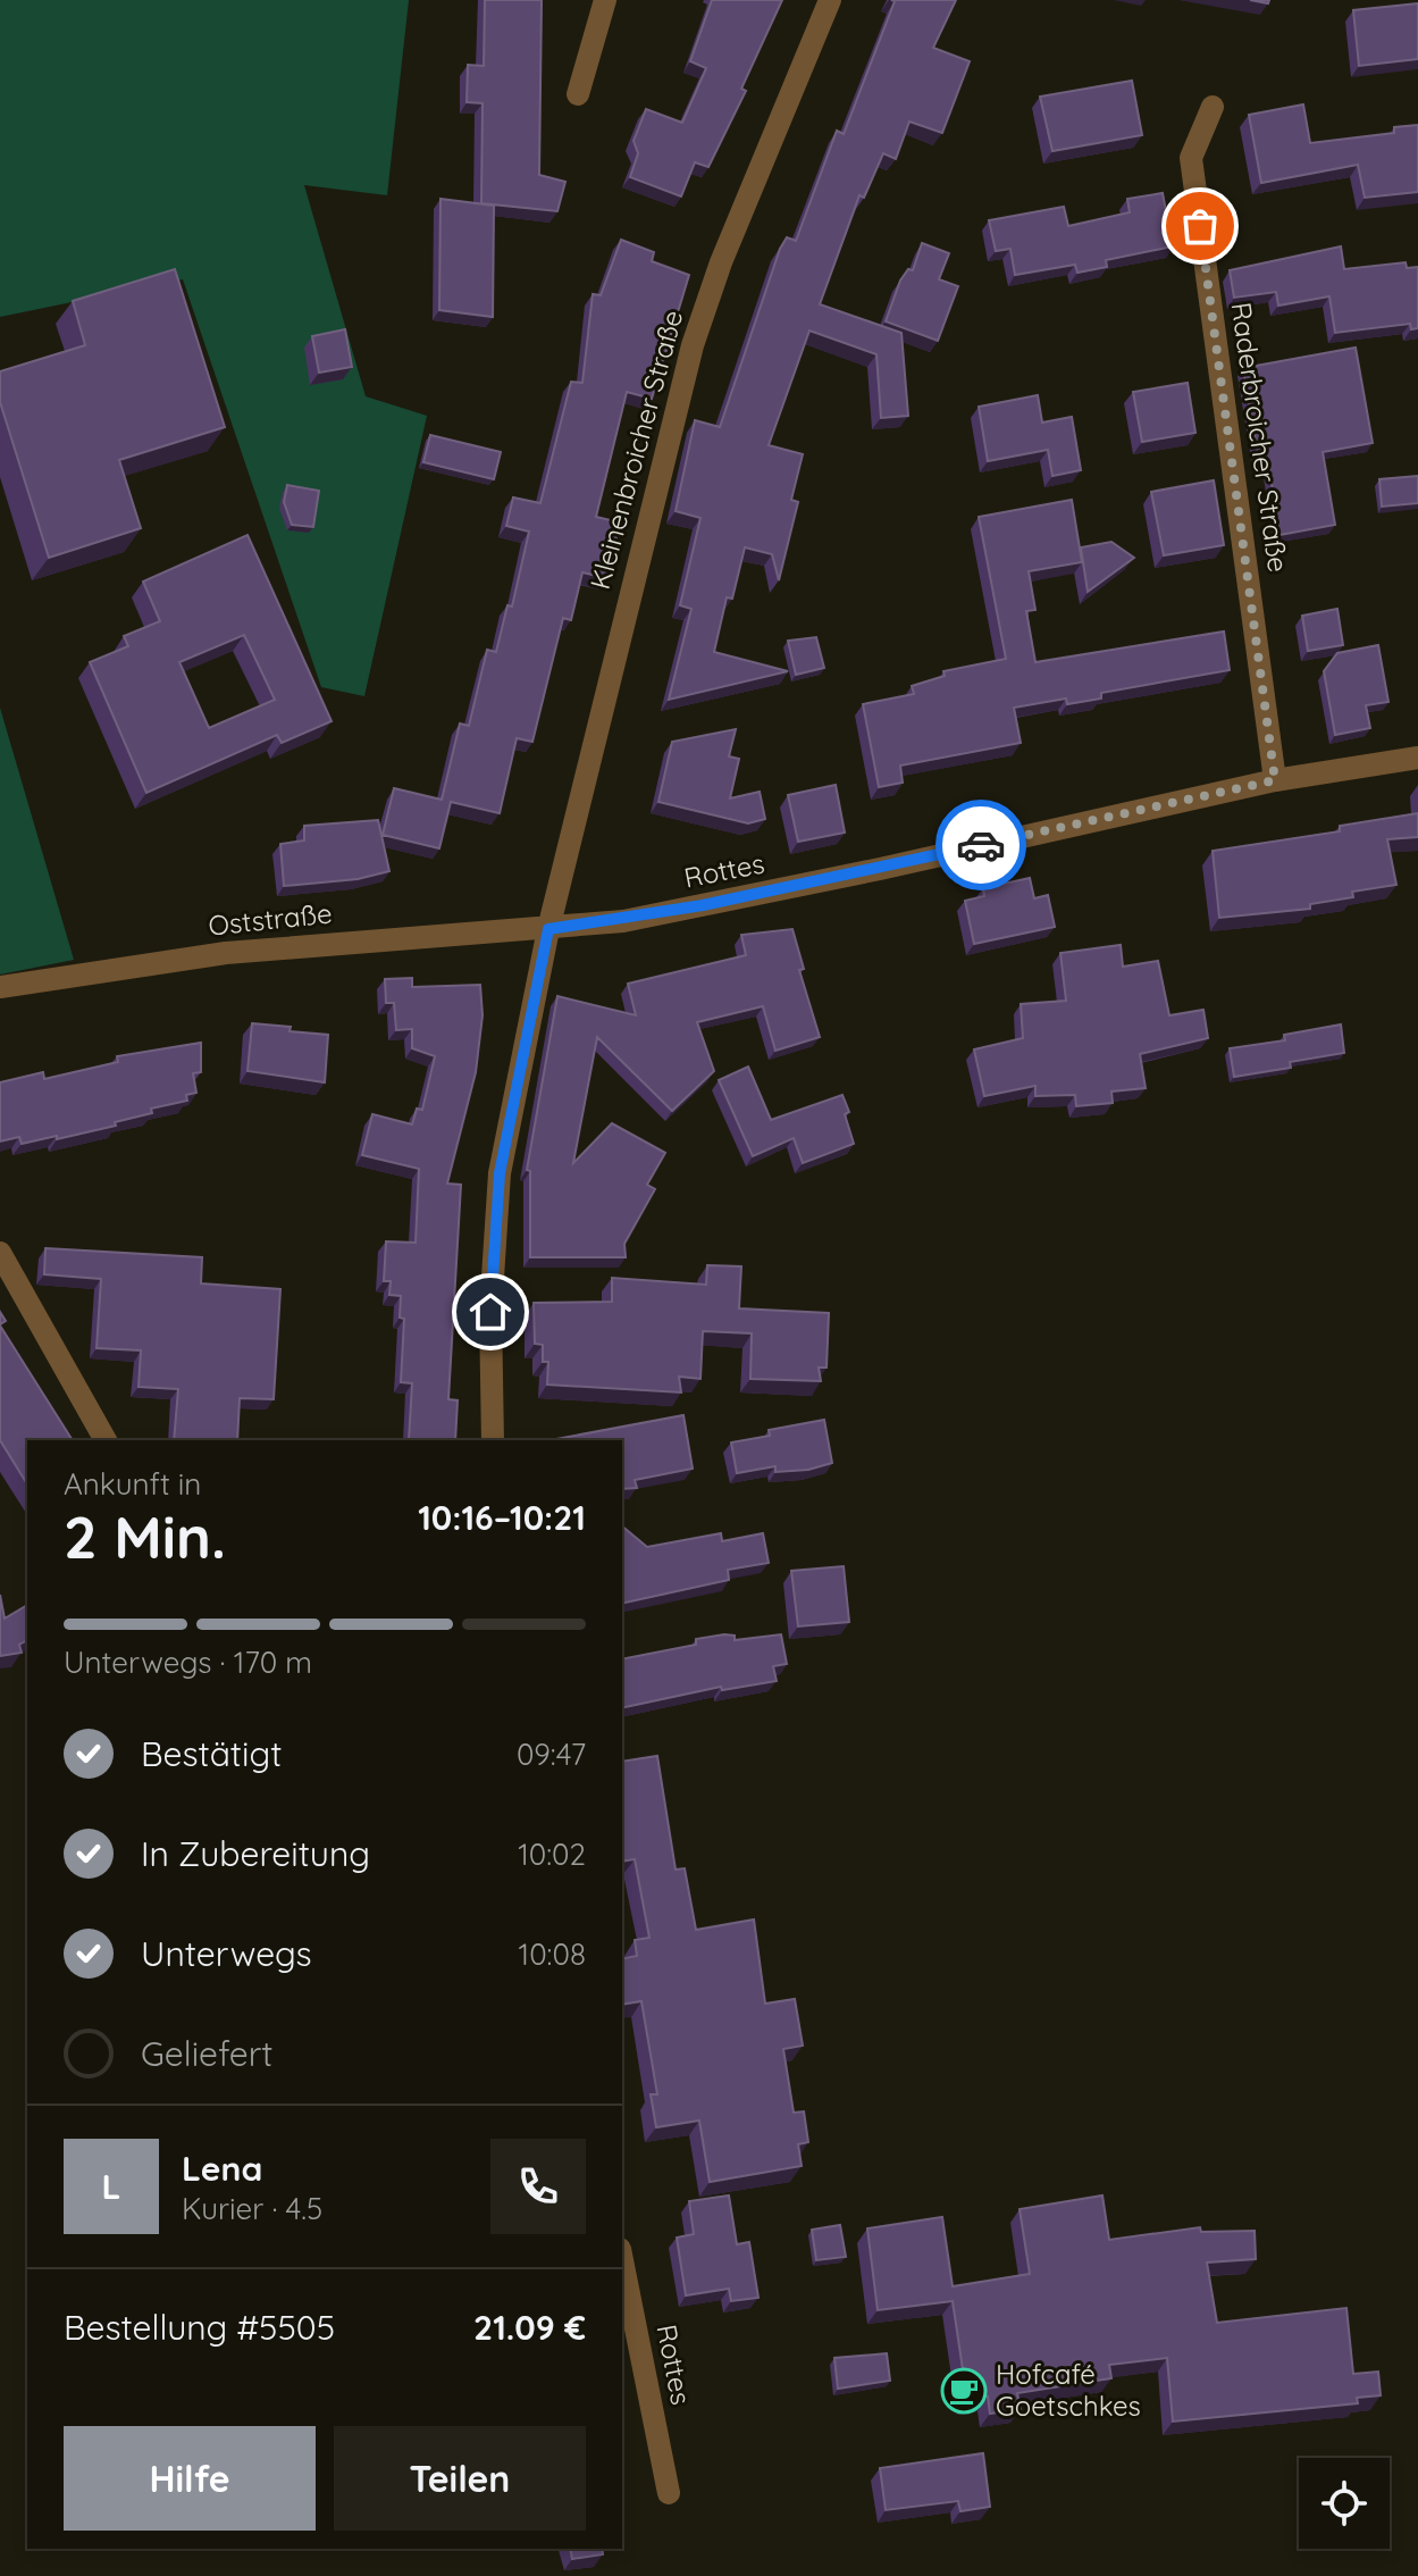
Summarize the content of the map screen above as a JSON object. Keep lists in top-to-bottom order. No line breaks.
{"streets":{"street":["Raderbroicher Straße","Kleinenbroicher Straße","Rottes","Oststraße"]},"crossings":[["Raderbroicher Straße","Rottes"],["Kleinenbroicher Straße","Rottes"],["Kleinenbroicher Straße","Oststraße"],["Rottes","Oststraße"]],"places":{"cafe":["Hofcafé Goetschkes"]},"page":{"heading":["2 Min.","Ankunft in","10:16–10:21"],"panel":["Lena","Kurier · 4.5","Bestellung #5505","21.09 €"],"bar":"Unterwegs · 170 m","list":[["Bestätigt","09:47"],["In Zubereitung","10:02"],["Unterwegs","10:08"],"Geliefert"],"round":"L","buttons":["Hilfe","Teilen"]}}
